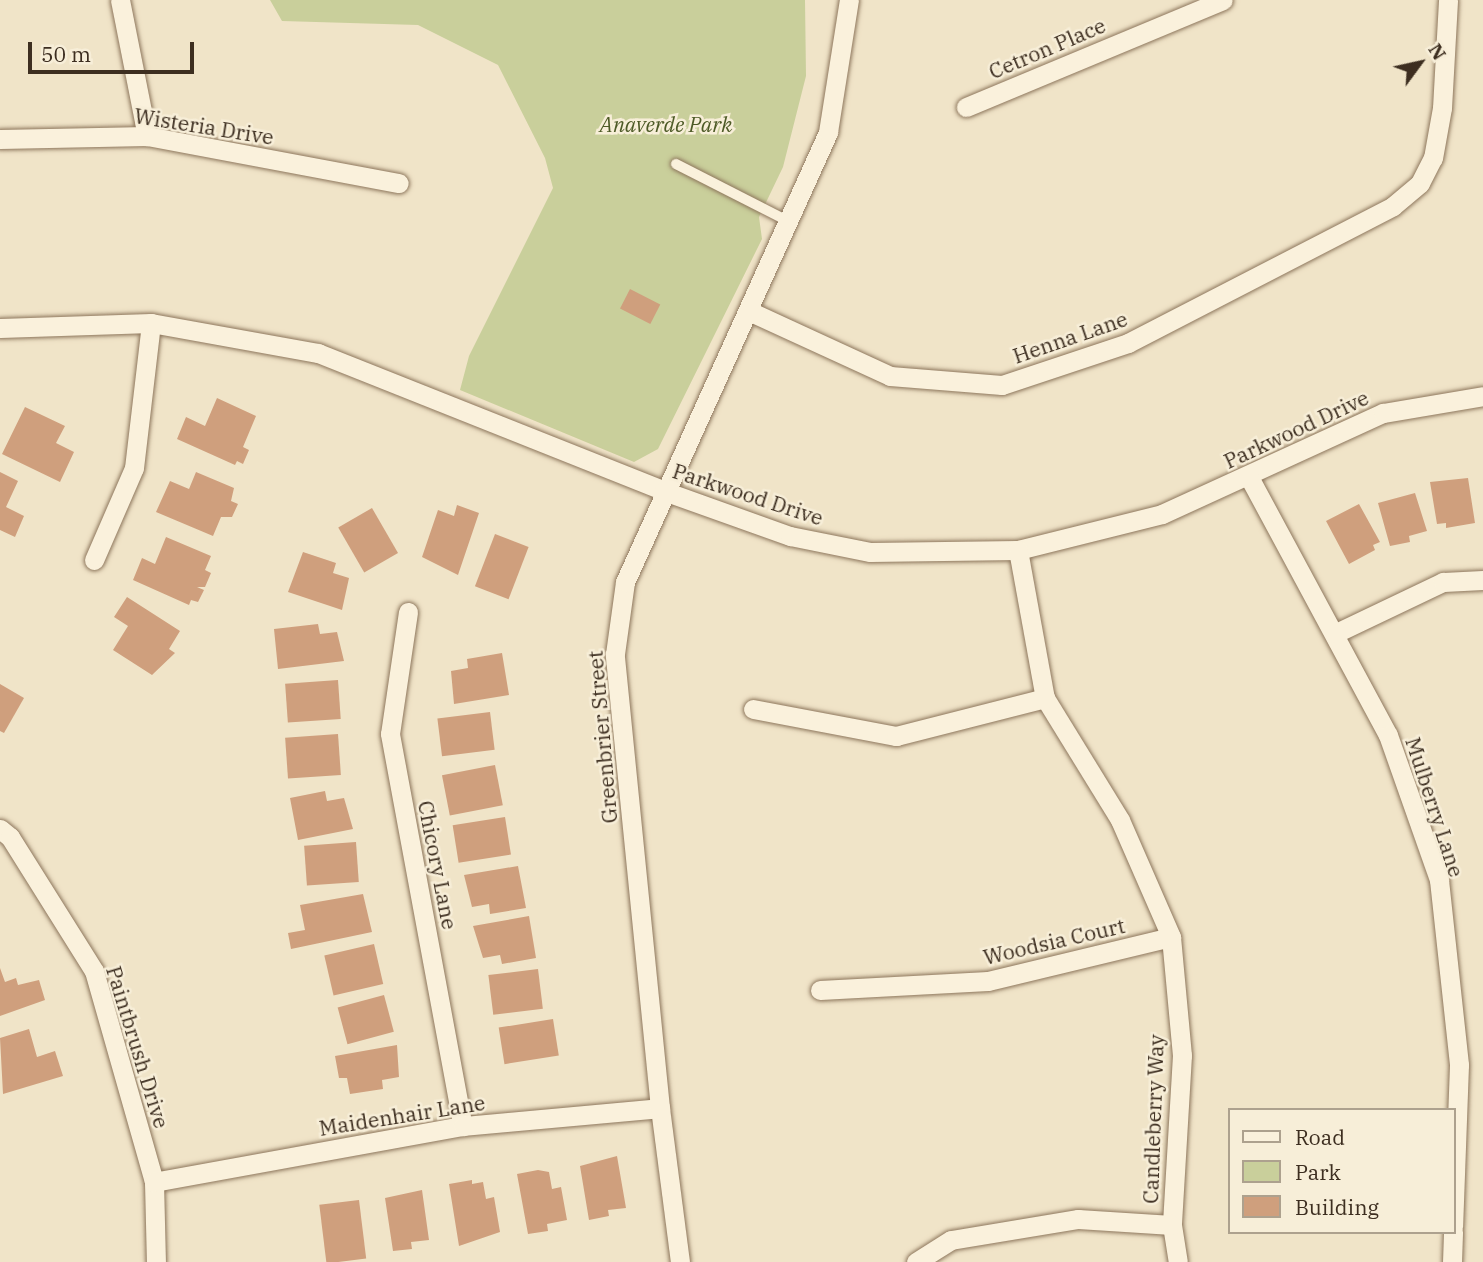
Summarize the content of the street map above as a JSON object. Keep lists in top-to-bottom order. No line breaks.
{"streets":{"street":["Cetron Place","Wisteria Drive","Henna Lane","Parkwood Drive","Greenbrier Street","Mulberry Lane","Chicory Lane","Woodsia Court","Paintbrush Drive","Maidenhair Lane","Candleberry Way"]},"crossings":[["Henna Lane","Greenbrier Street"],["Parkwood Drive","Greenbrier Street"],["Parkwood Drive","Mulberry Lane"],["Parkwood Drive","Candleberry Way"],["Greenbrier Street","Maidenhair Lane"],["Chicory Lane","Maidenhair Lane"],["Woodsia Court","Candleberry Way"],["Paintbrush Drive","Maidenhair Lane"]],"parks":["Anaverde Park"],"legend":["Road","Park","Building"],"scale_bar":"50 m","north":"top right"}
